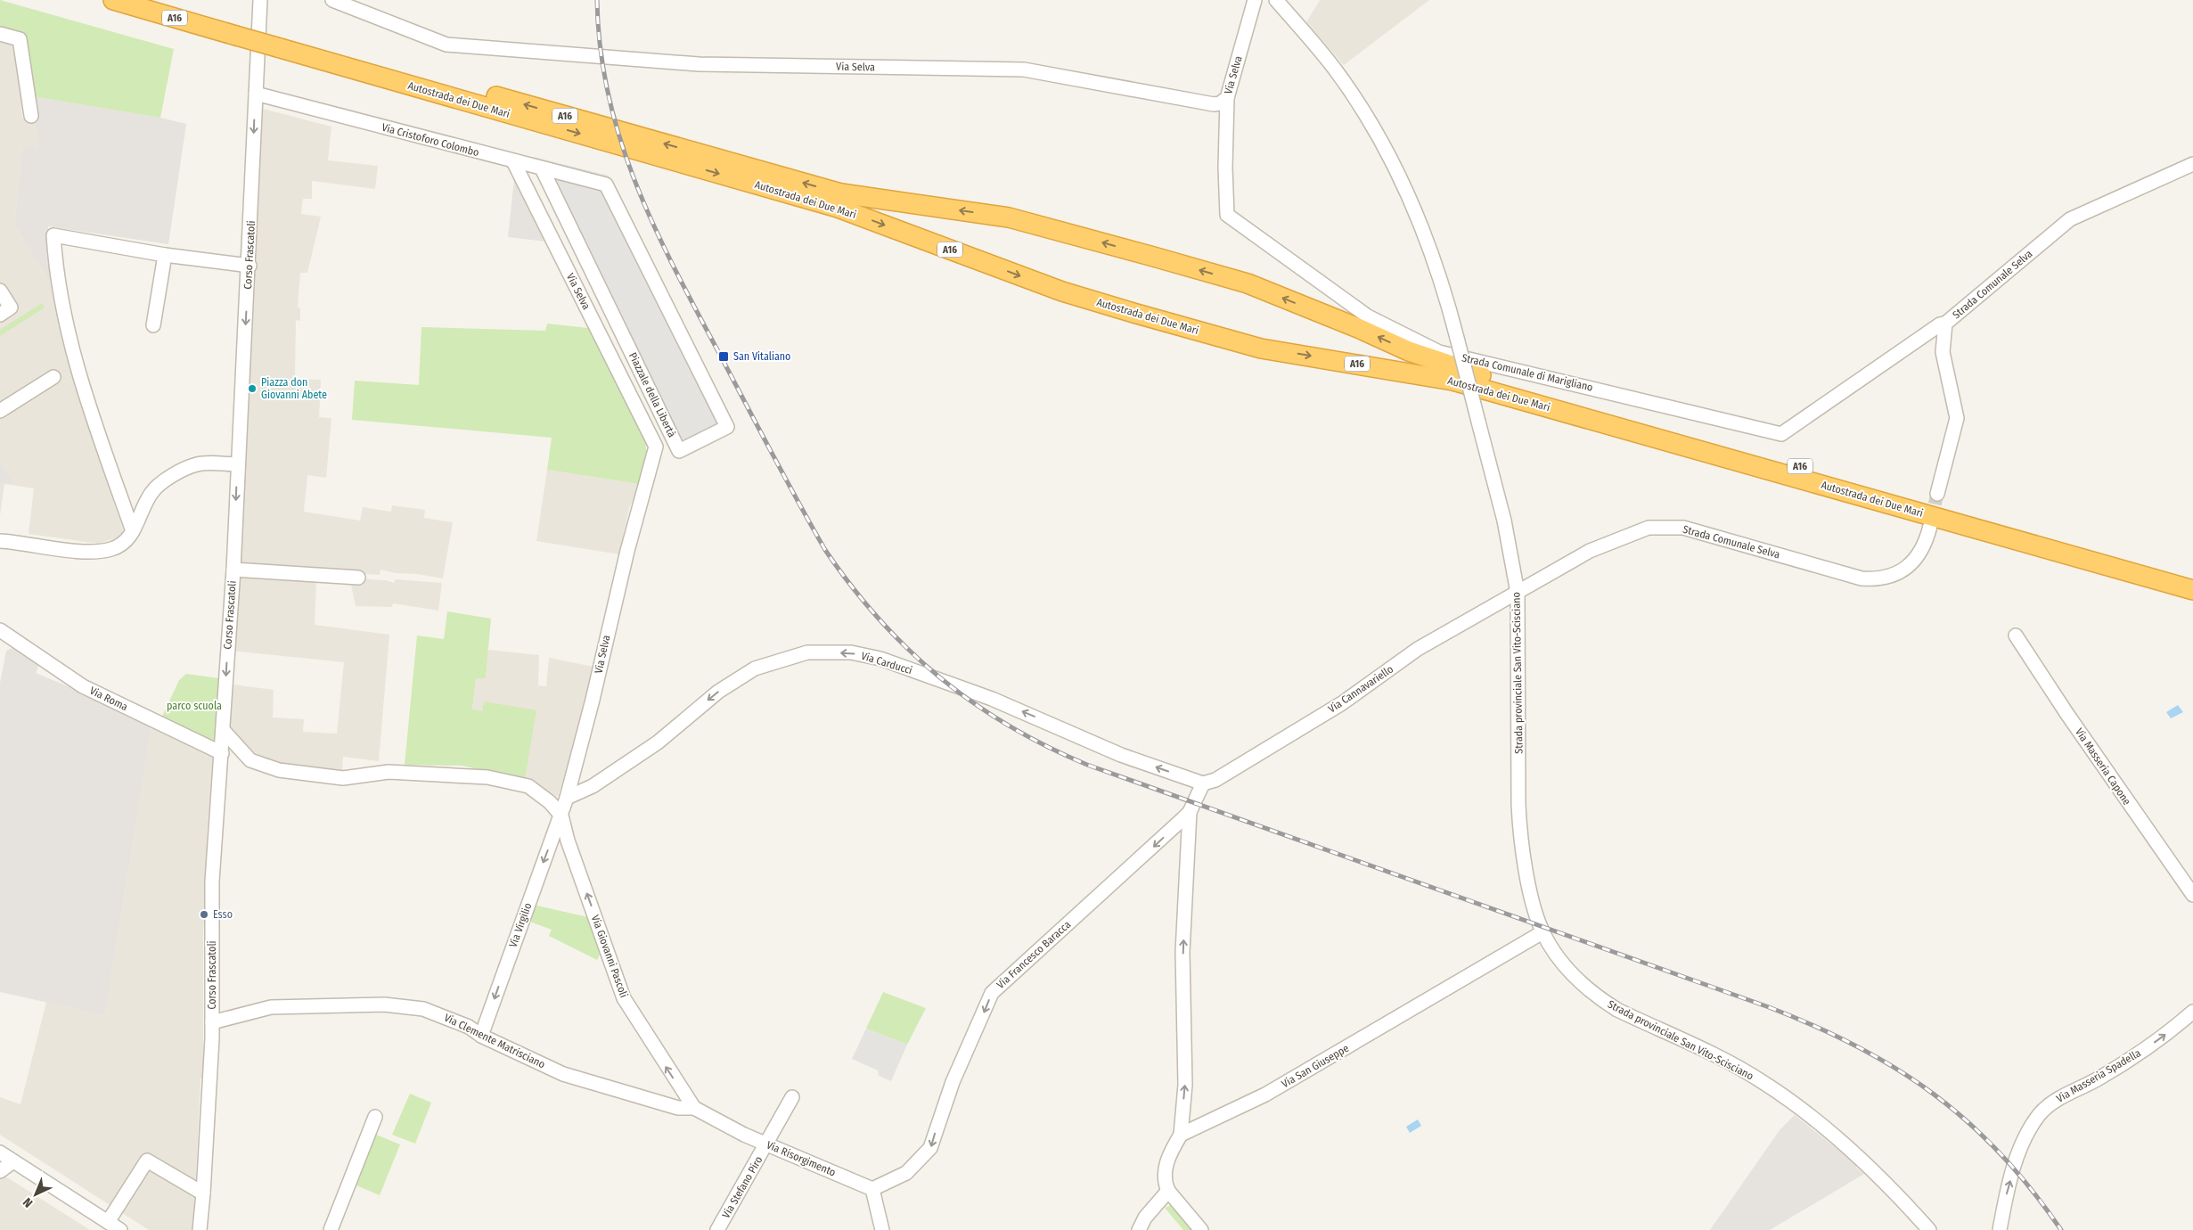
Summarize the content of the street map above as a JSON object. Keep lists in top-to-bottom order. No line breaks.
{"streets":{"highway":["A16","Autostrada dei Due Mari"],"street":["Via Selva","Via Cristoforo Colombo","Corso Frascatoli","Strada Comunale Selva","Strada Comunale di Marigliano","Piazzale della Libertà","Via Carducci","Strada provinciale San Vito-Scisciano","Via Cannavariello","Via Roma","Via Masseria Capone","Via Virgilio","Via Francesco Baracca","Via Giovanni Pascoli","Via Clemente Matrisciano","Via San Giuseppe","Via Masseria Spadella","Via Risorgimento","Via Stefano Piro"]},"crossings":[["Via Selva","Via Cristoforo Colombo"],["Via Selva","Strada Comunale di Marigliano"],["Via Selva","Via Carducci"],["Via Selva","Via Virgilio"],["Via Selva","Via Giovanni Pascoli"],["Via Cristoforo Colombo","Corso Frascatoli"],["Via Cristoforo Colombo","Piazzale della Libertà"],["Corso Frascatoli","Via Roma"],["Corso Frascatoli","Via Clemente Matrisciano"],["Strada Comunale Selva","Strada Comunale di Marigliano"],["Strada Comunale Selva","Strada provinciale San Vito-Scisciano"],["Strada Comunale Selva","Via Cannavariello"],["Via Carducci","Via Cannavariello"],["Via Carducci","Via Francesco Baracca"],["Strada provinciale San Vito-Scisciano","Via Cannavariello"],["Strada provinciale San Vito-Scisciano","Via San Giuseppe"],["Via Cannavariello","Via Francesco Baracca"],["Via Virgilio","Via Giovanni Pascoli"],["Via Virgilio","Via Clemente Matrisciano"],["Via Francesco Baracca","Via Risorgimento"],["Via Giovanni Pascoli","Via Clemente Matrisciano"],["Via Giovanni Pascoli","Via Risorgimento"],["Via Clemente Matrisciano","Via Risorgimento"],["Via Risorgimento","Via Stefano Piro"]],"one_way":["Corso Frascatoli","Via Carducci","Via Virgilio","Via Francesco Baracca","Via Giovanni Pascoli","Via Masseria Spadella"],"parks":["parco scuola"],"places":{"transit":["San Vitaliano"],"other":["Piazza don Giovanni Abete","Esso"]},"north":"bottom left"}
